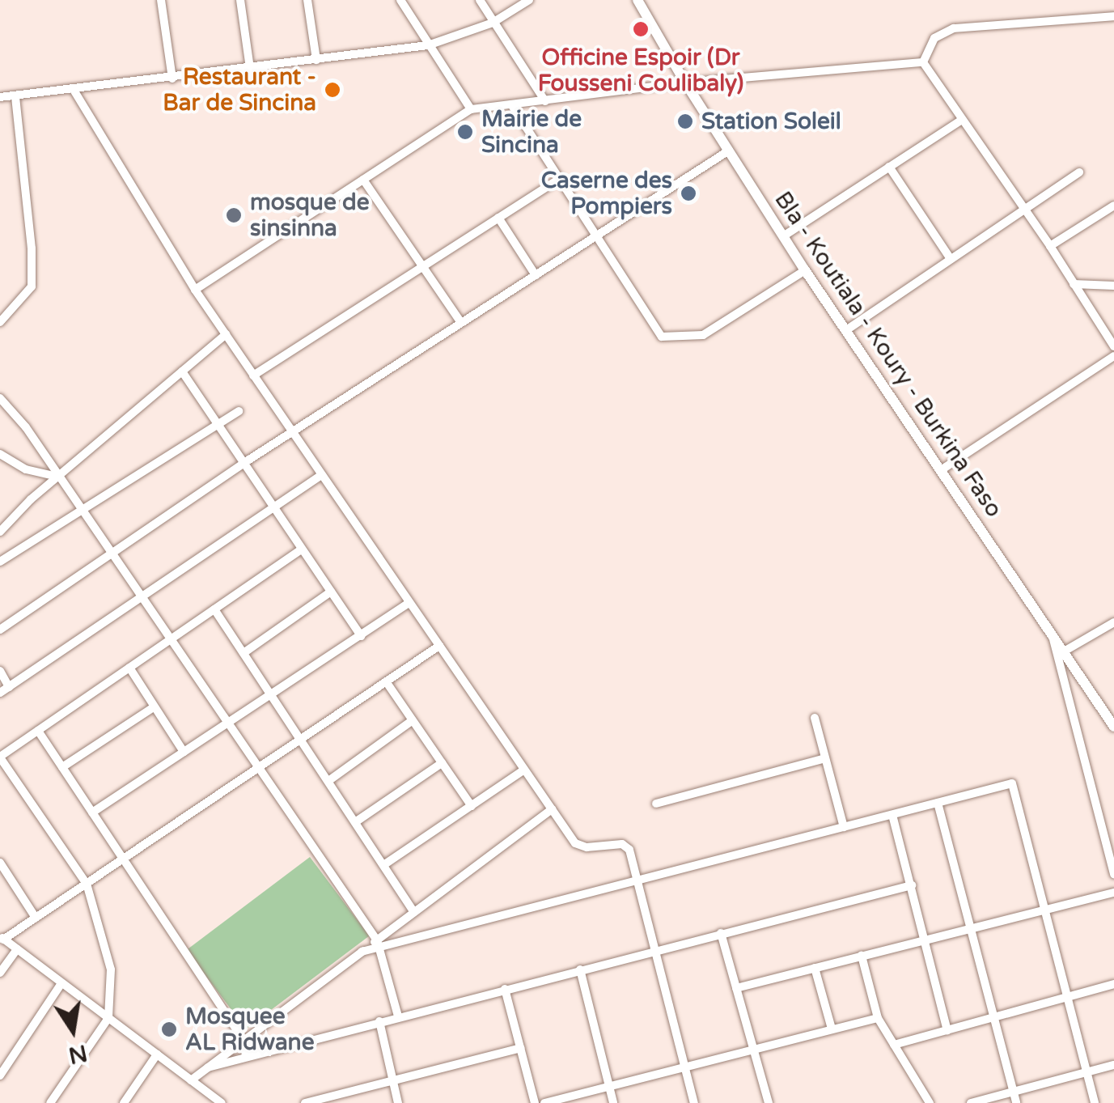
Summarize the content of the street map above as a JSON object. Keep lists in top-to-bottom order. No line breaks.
{"streets":{"main road":["Bla - Koutiala - Koury - Burkina Faso"]},"places":["Officine Espoir (Dr Fousseni Coulibaly)","Restaurant - Bar de Sincina","Station Soleil","Mairie de Sincina","Caserne des Pompiers","mosque de sinsinna","Mosquee AL Ridwane"],"north":"bottom"}
